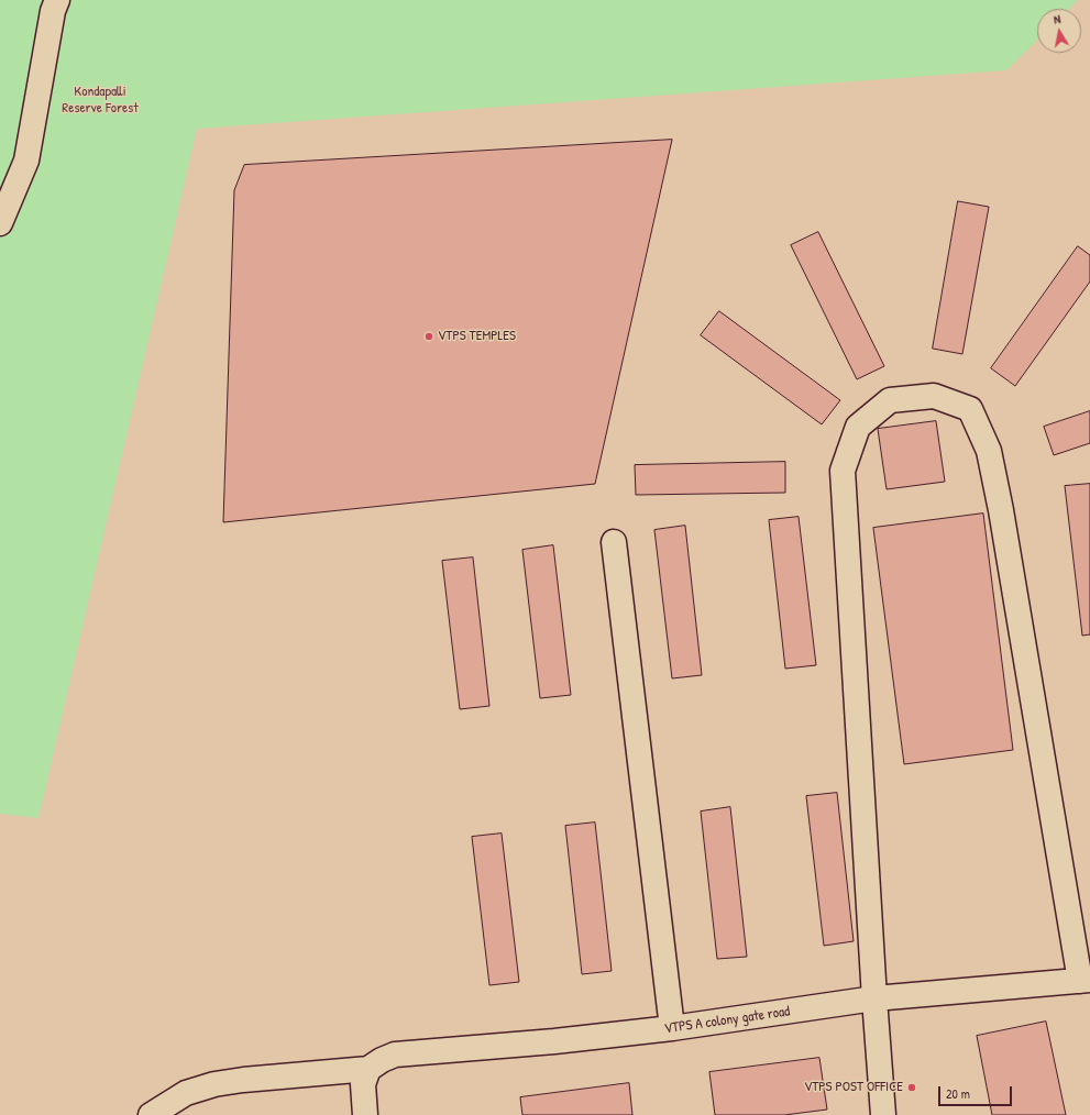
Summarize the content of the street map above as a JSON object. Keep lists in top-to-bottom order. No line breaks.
{"streets":{"street":["VTPS A colony gate road"]},"parks":["Kondapalli Reserve Forest"],"places":["VTPS TEMPLES","VTPS POST OFFICE"],"scale_bar":"20 m","north":"top"}
